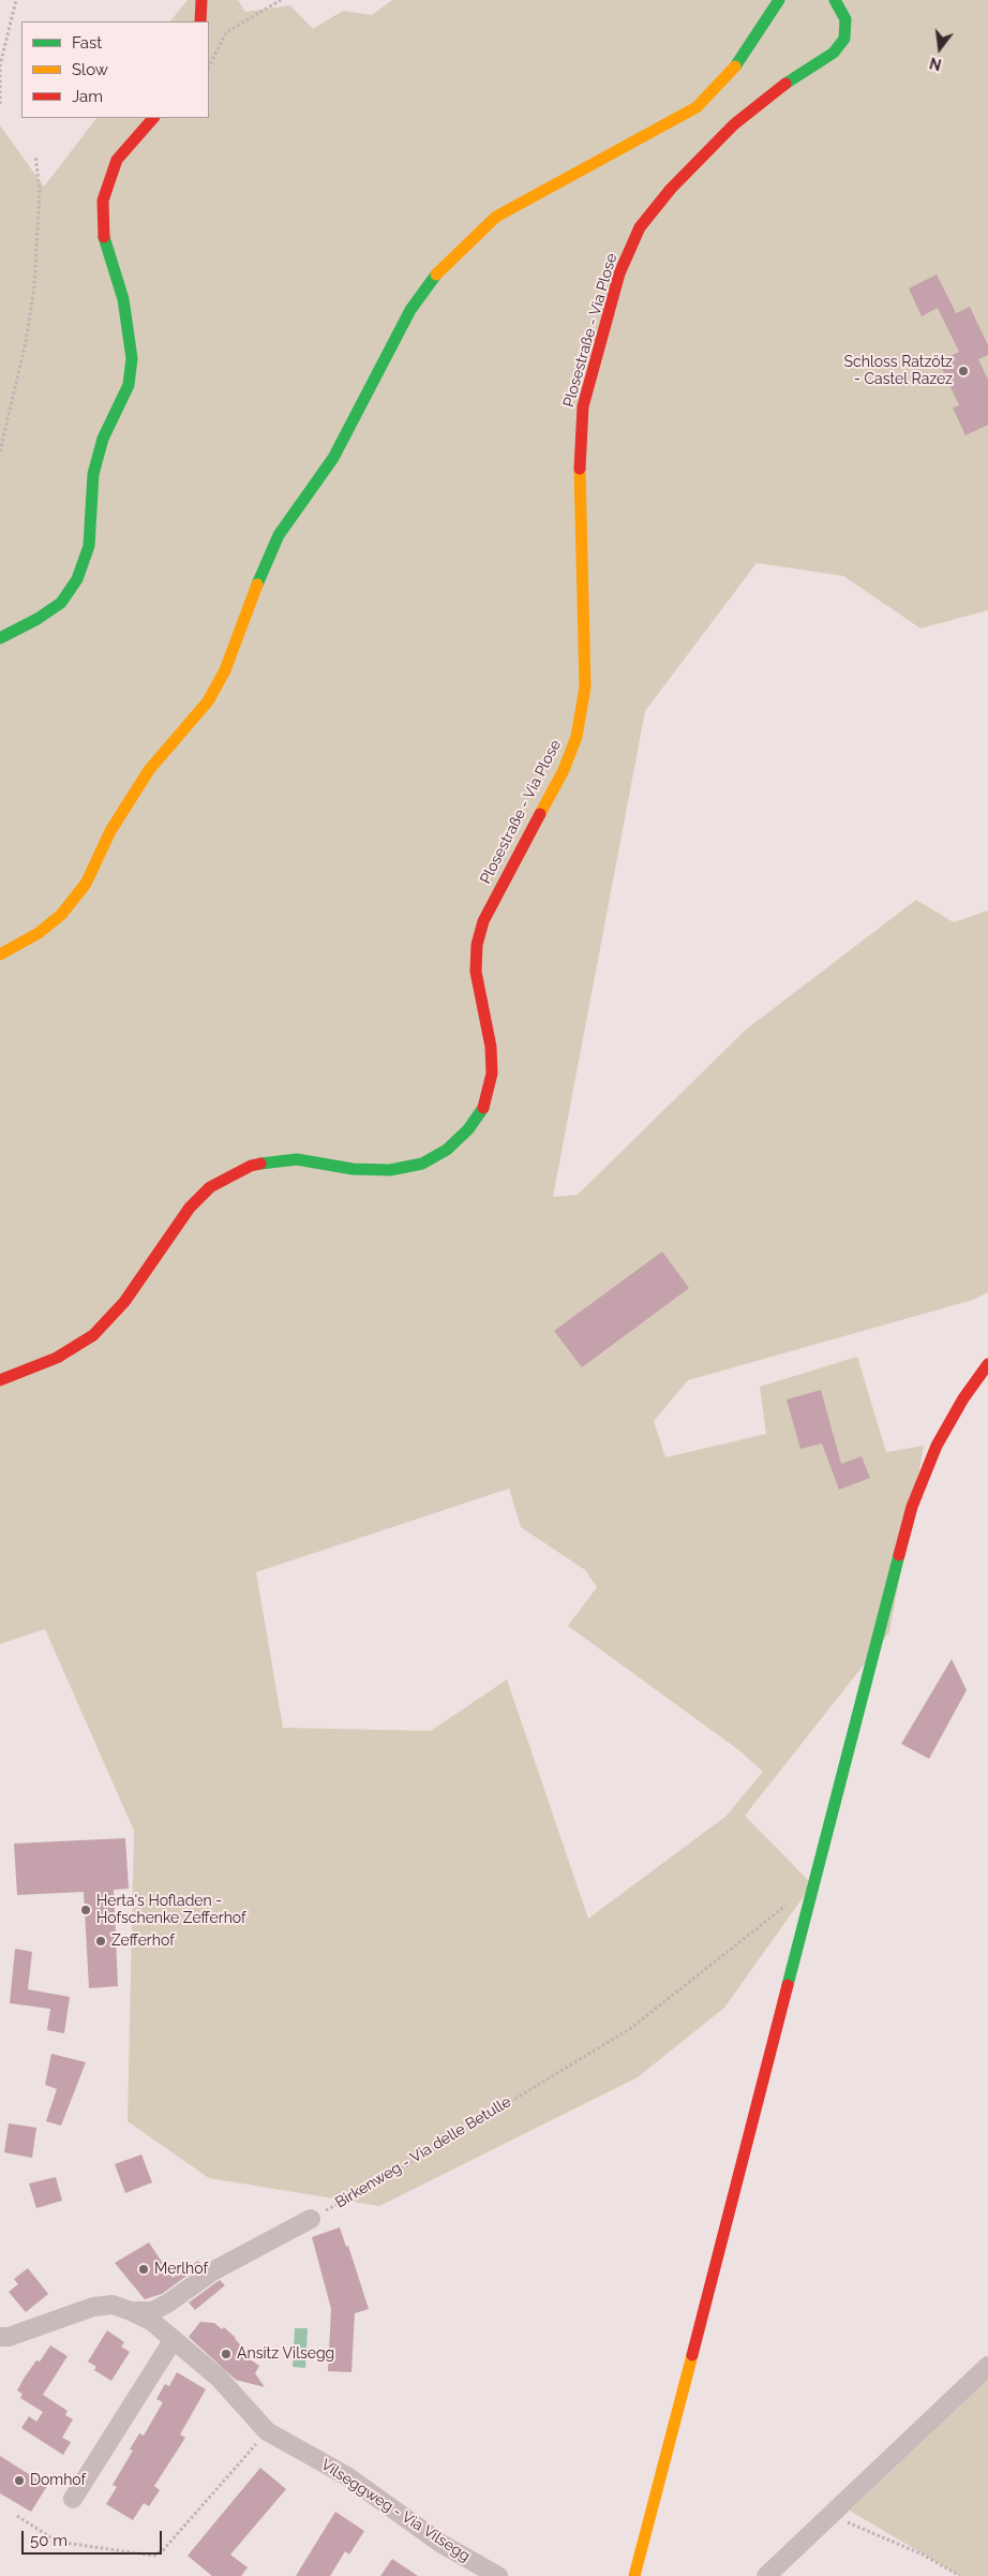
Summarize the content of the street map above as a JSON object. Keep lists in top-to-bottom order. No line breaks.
{"streets":{"street":["Plosestraße - Via Plose","Vilseggweg - Via Vilsegg"],"path":["Birkenweg - Via delle Betulle"]},"places":["Schloss Ratzötz - Castel Razez","Herta's Hofladen - Hofschenke Zefferhof","Zefferhof","Merlhof","Ansitz Vilsegg","Domhof"],"legend":["Fast","Slow","Jam"],"scale_bar":"50 m","north":"bottom"}
